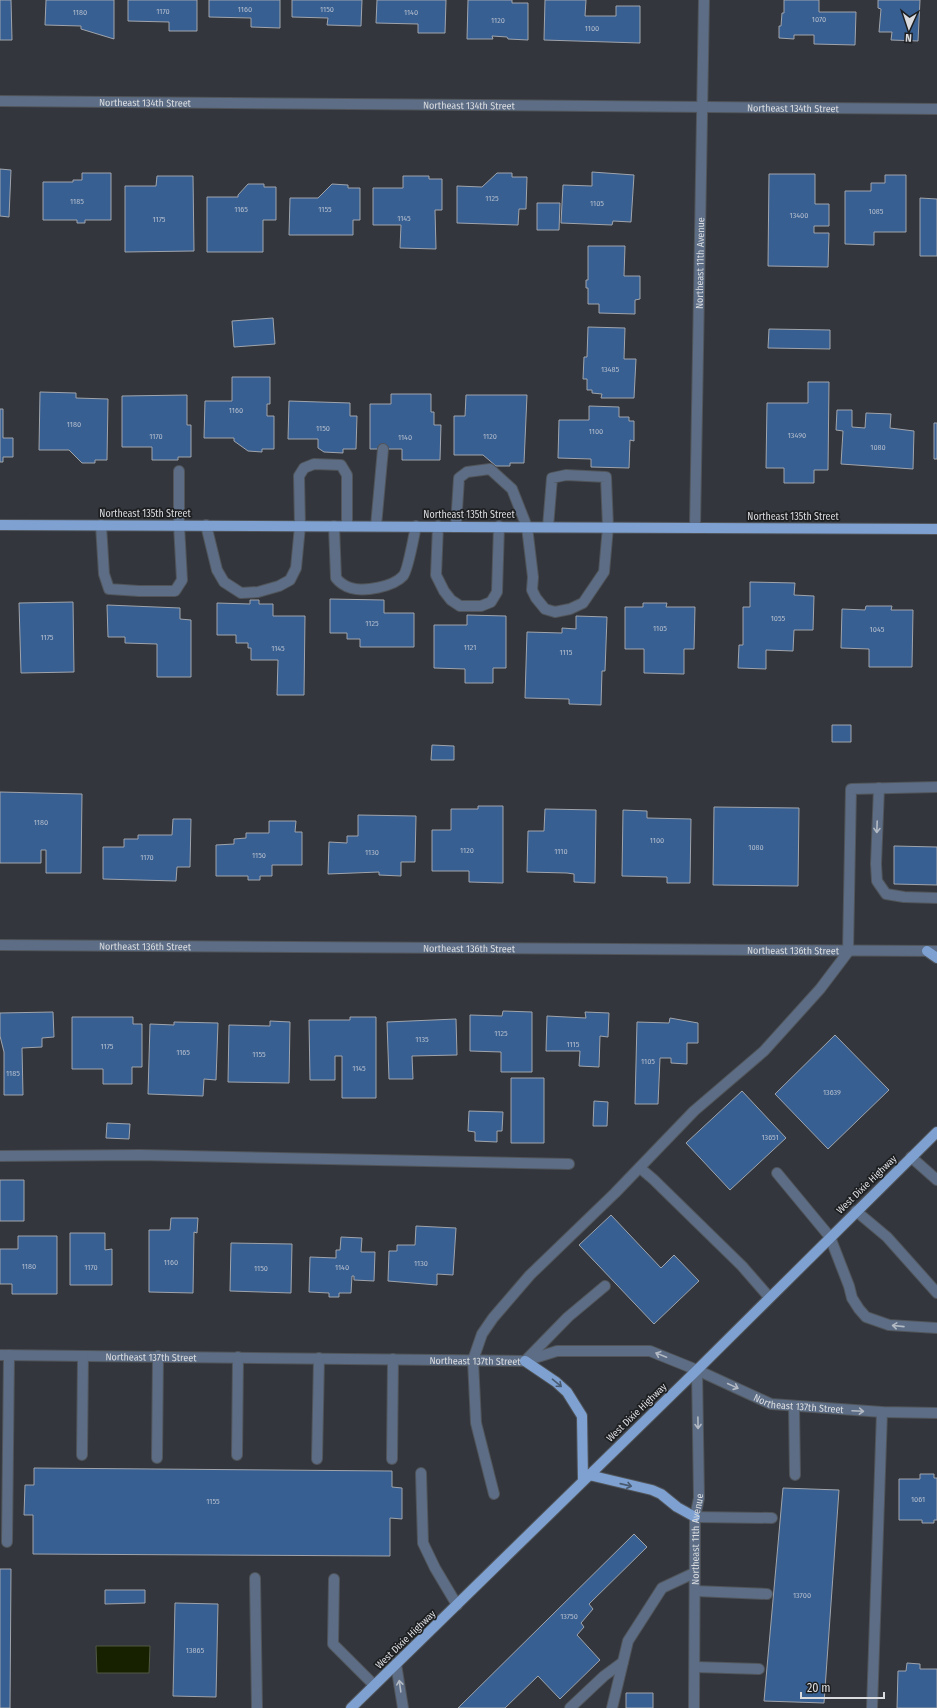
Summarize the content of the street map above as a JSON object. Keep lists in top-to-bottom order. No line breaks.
{"streets":{"main road":["Northeast 135th Street","West Dixie Highway"],"street":["Northeast 134th Street","Northeast 11th Avenue","Northeast 136th Street","Northeast 137th Street"]},"crossings":[["Northeast 134th Street","Northeast 11th Avenue"],["Northeast 11th Avenue","Northeast 135th Street"],["Northeast 11th Avenue","West Dixie Highway"],["Northeast 11th Avenue","Northeast 137th Street"],["West Dixie Highway","Northeast 137th Street"]],"house_numbers":["1160","1150","1170","1180","1140","1070","1120","1100","1125","1185","1105","1165","1155","1085","13400","1145","1175","13485","1160","1180","1150","1100","13490","1170","1120","1140","1080","1055","1125","1105","1045","1175","1121","1145","1115","1180","1100","1080","1120","1110","1130","1150","1170","1125","1135","1115","1175","1165","1155","1105","1145","1185","13639","13651","1160","1130","1180","1170","1140","1150","1061","1155","13700","13750","13865"],"scale_bar":"20 m","north":"bottom"}
